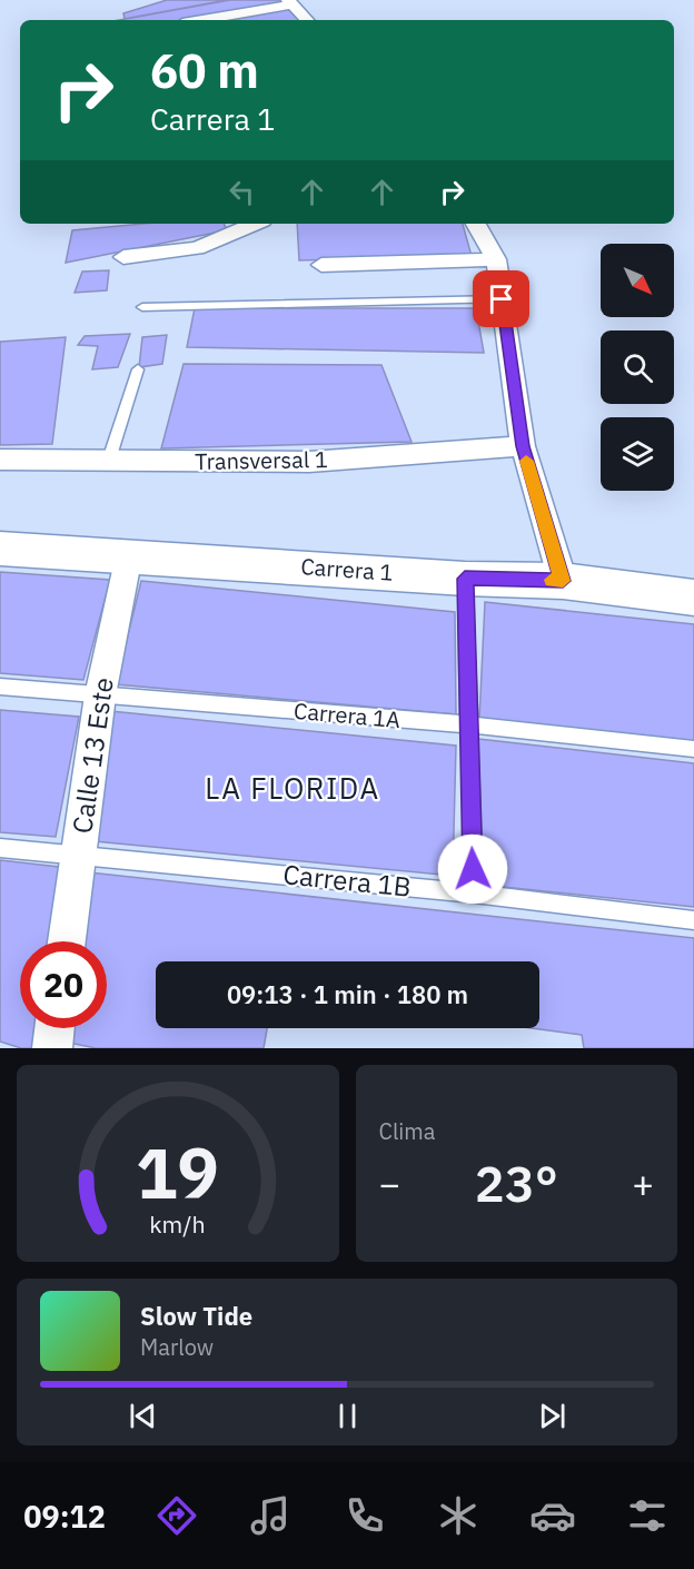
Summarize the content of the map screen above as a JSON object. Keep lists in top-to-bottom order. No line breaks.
{"streets":{"street":["Transversal 1","Carrera 1","Calle 13 Este"],"lane":["Carrera 1A","Carrera 1B"]},"crossings":[["Carrera 1","Calle 13 Este"],["Carrera 1A","Calle 13 Este"],["Calle 13 Este","Carrera 1B"]],"districts":["LA FLORIDA"],"north":"bottom right","page":{"turn":["60 m","Carrera 1"],"limit":"20","trip":"09:13 · 1 min · 180 m","tile":"Clima","heat":["−","23°","+"],"song":["Slow Tide","Marlow"],"tabs":"09:12","gauge":["19","km/h"]}}
